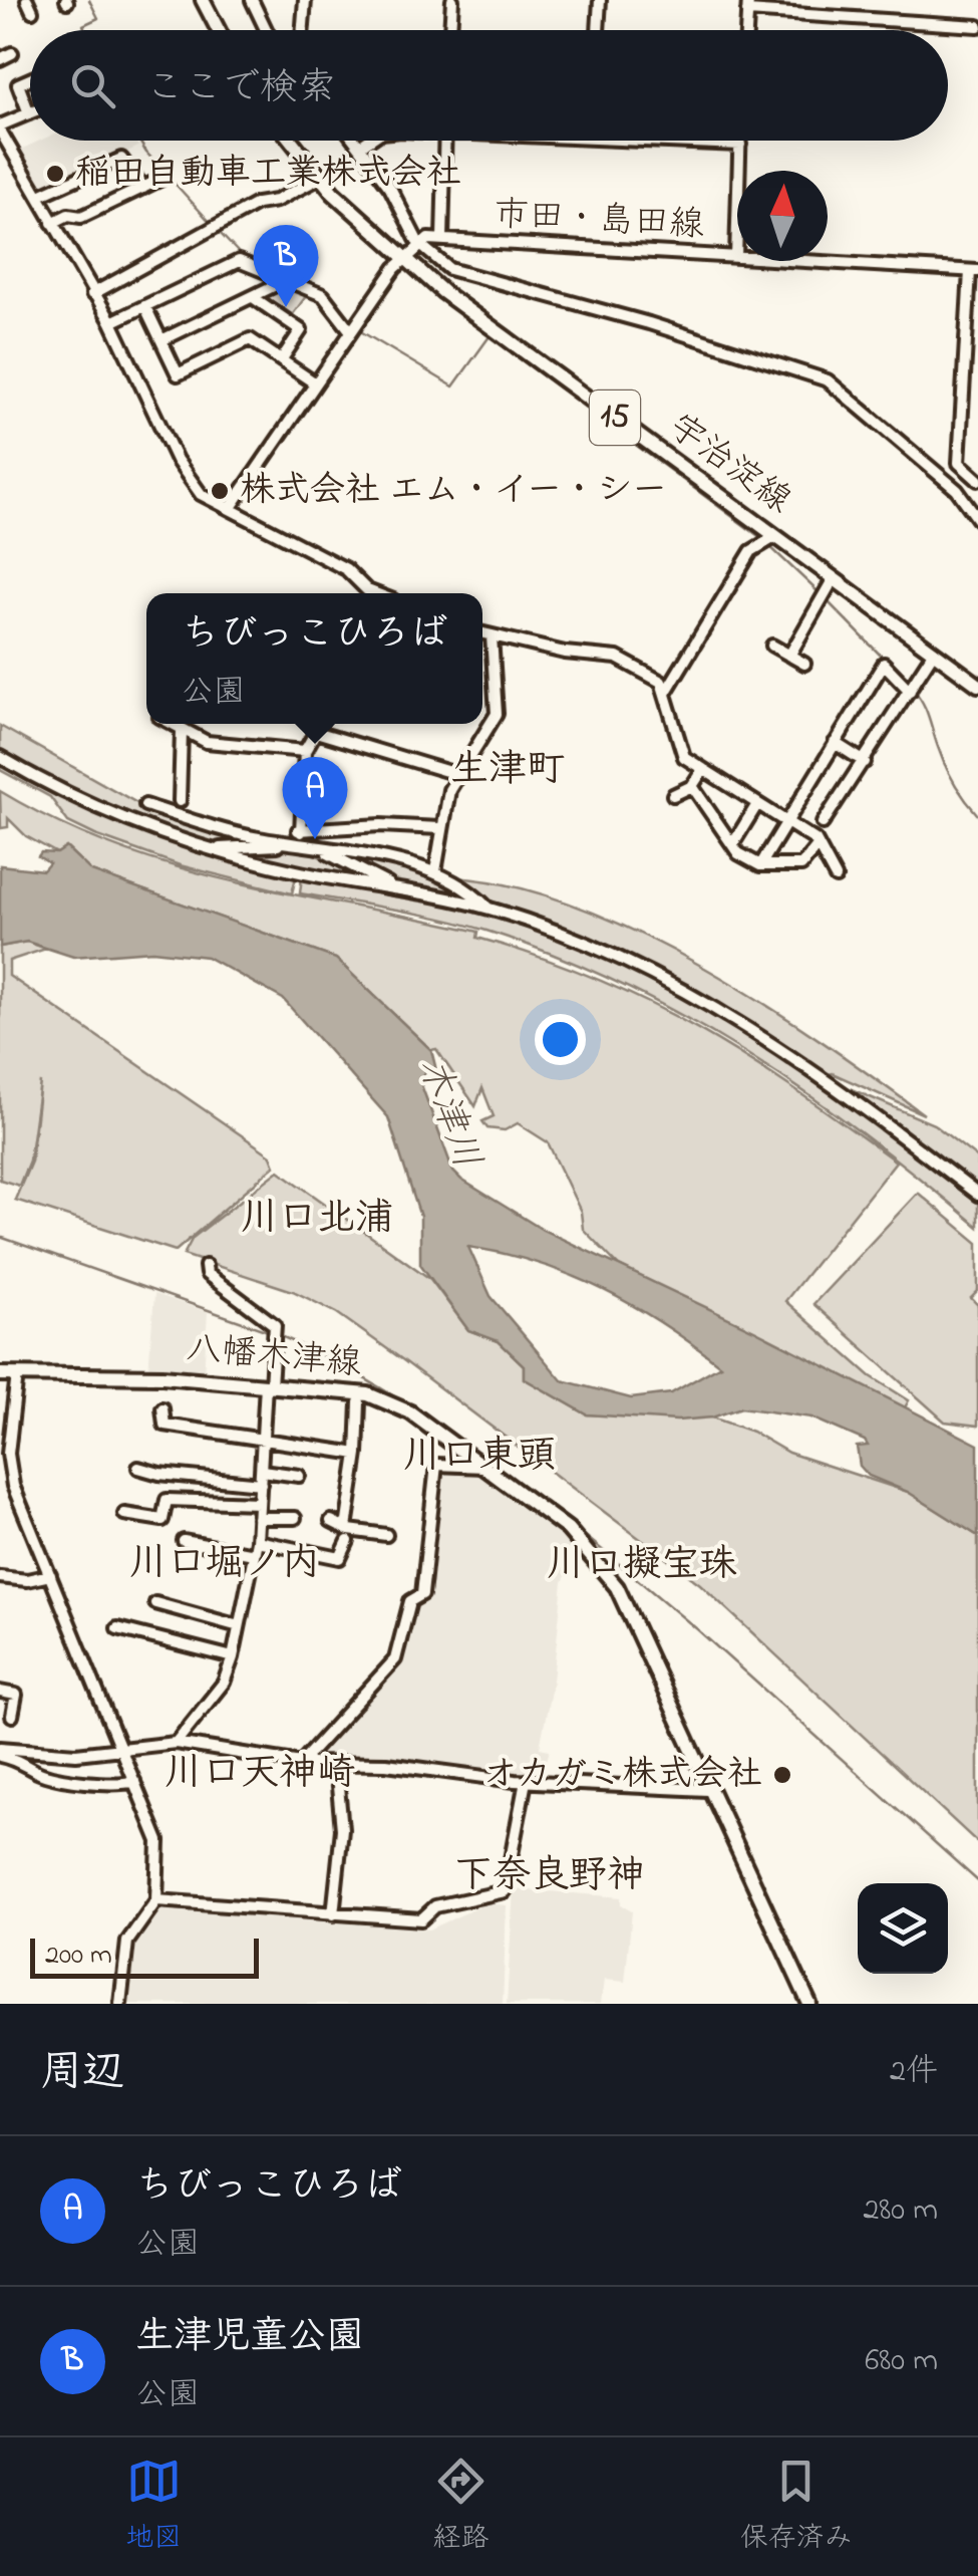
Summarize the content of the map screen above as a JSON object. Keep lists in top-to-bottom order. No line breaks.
{"streets":{"main road":["15","宇治淀線","八幡木津線"],"street":["市田・島田線"]},"districts":["生津町","川口北浦","川口東頭","川口堀ノ内","川口擬宝珠","川口天神崎","下奈良野神"],"water":["木津川"],"places":["稲田自動車工業株式会社","株式会社 エム・イー・シー","オカガミ株式会社"],"scale_bar":"200 m","north":"top","page":{"search":"ここで検索","pins":["B","A"],"popup":["ちびっこひろば","公園"],"scale":"200 m","heading":["周辺","2件"],"list":[{"mark":"A","name":"ちびっこひろば","note":"公園","value":"280 m"},{"mark":"B","name":"生津児童公園","note":"公園","value":"680 m"}],"nav":["地図","経路","保存済み"]}}
